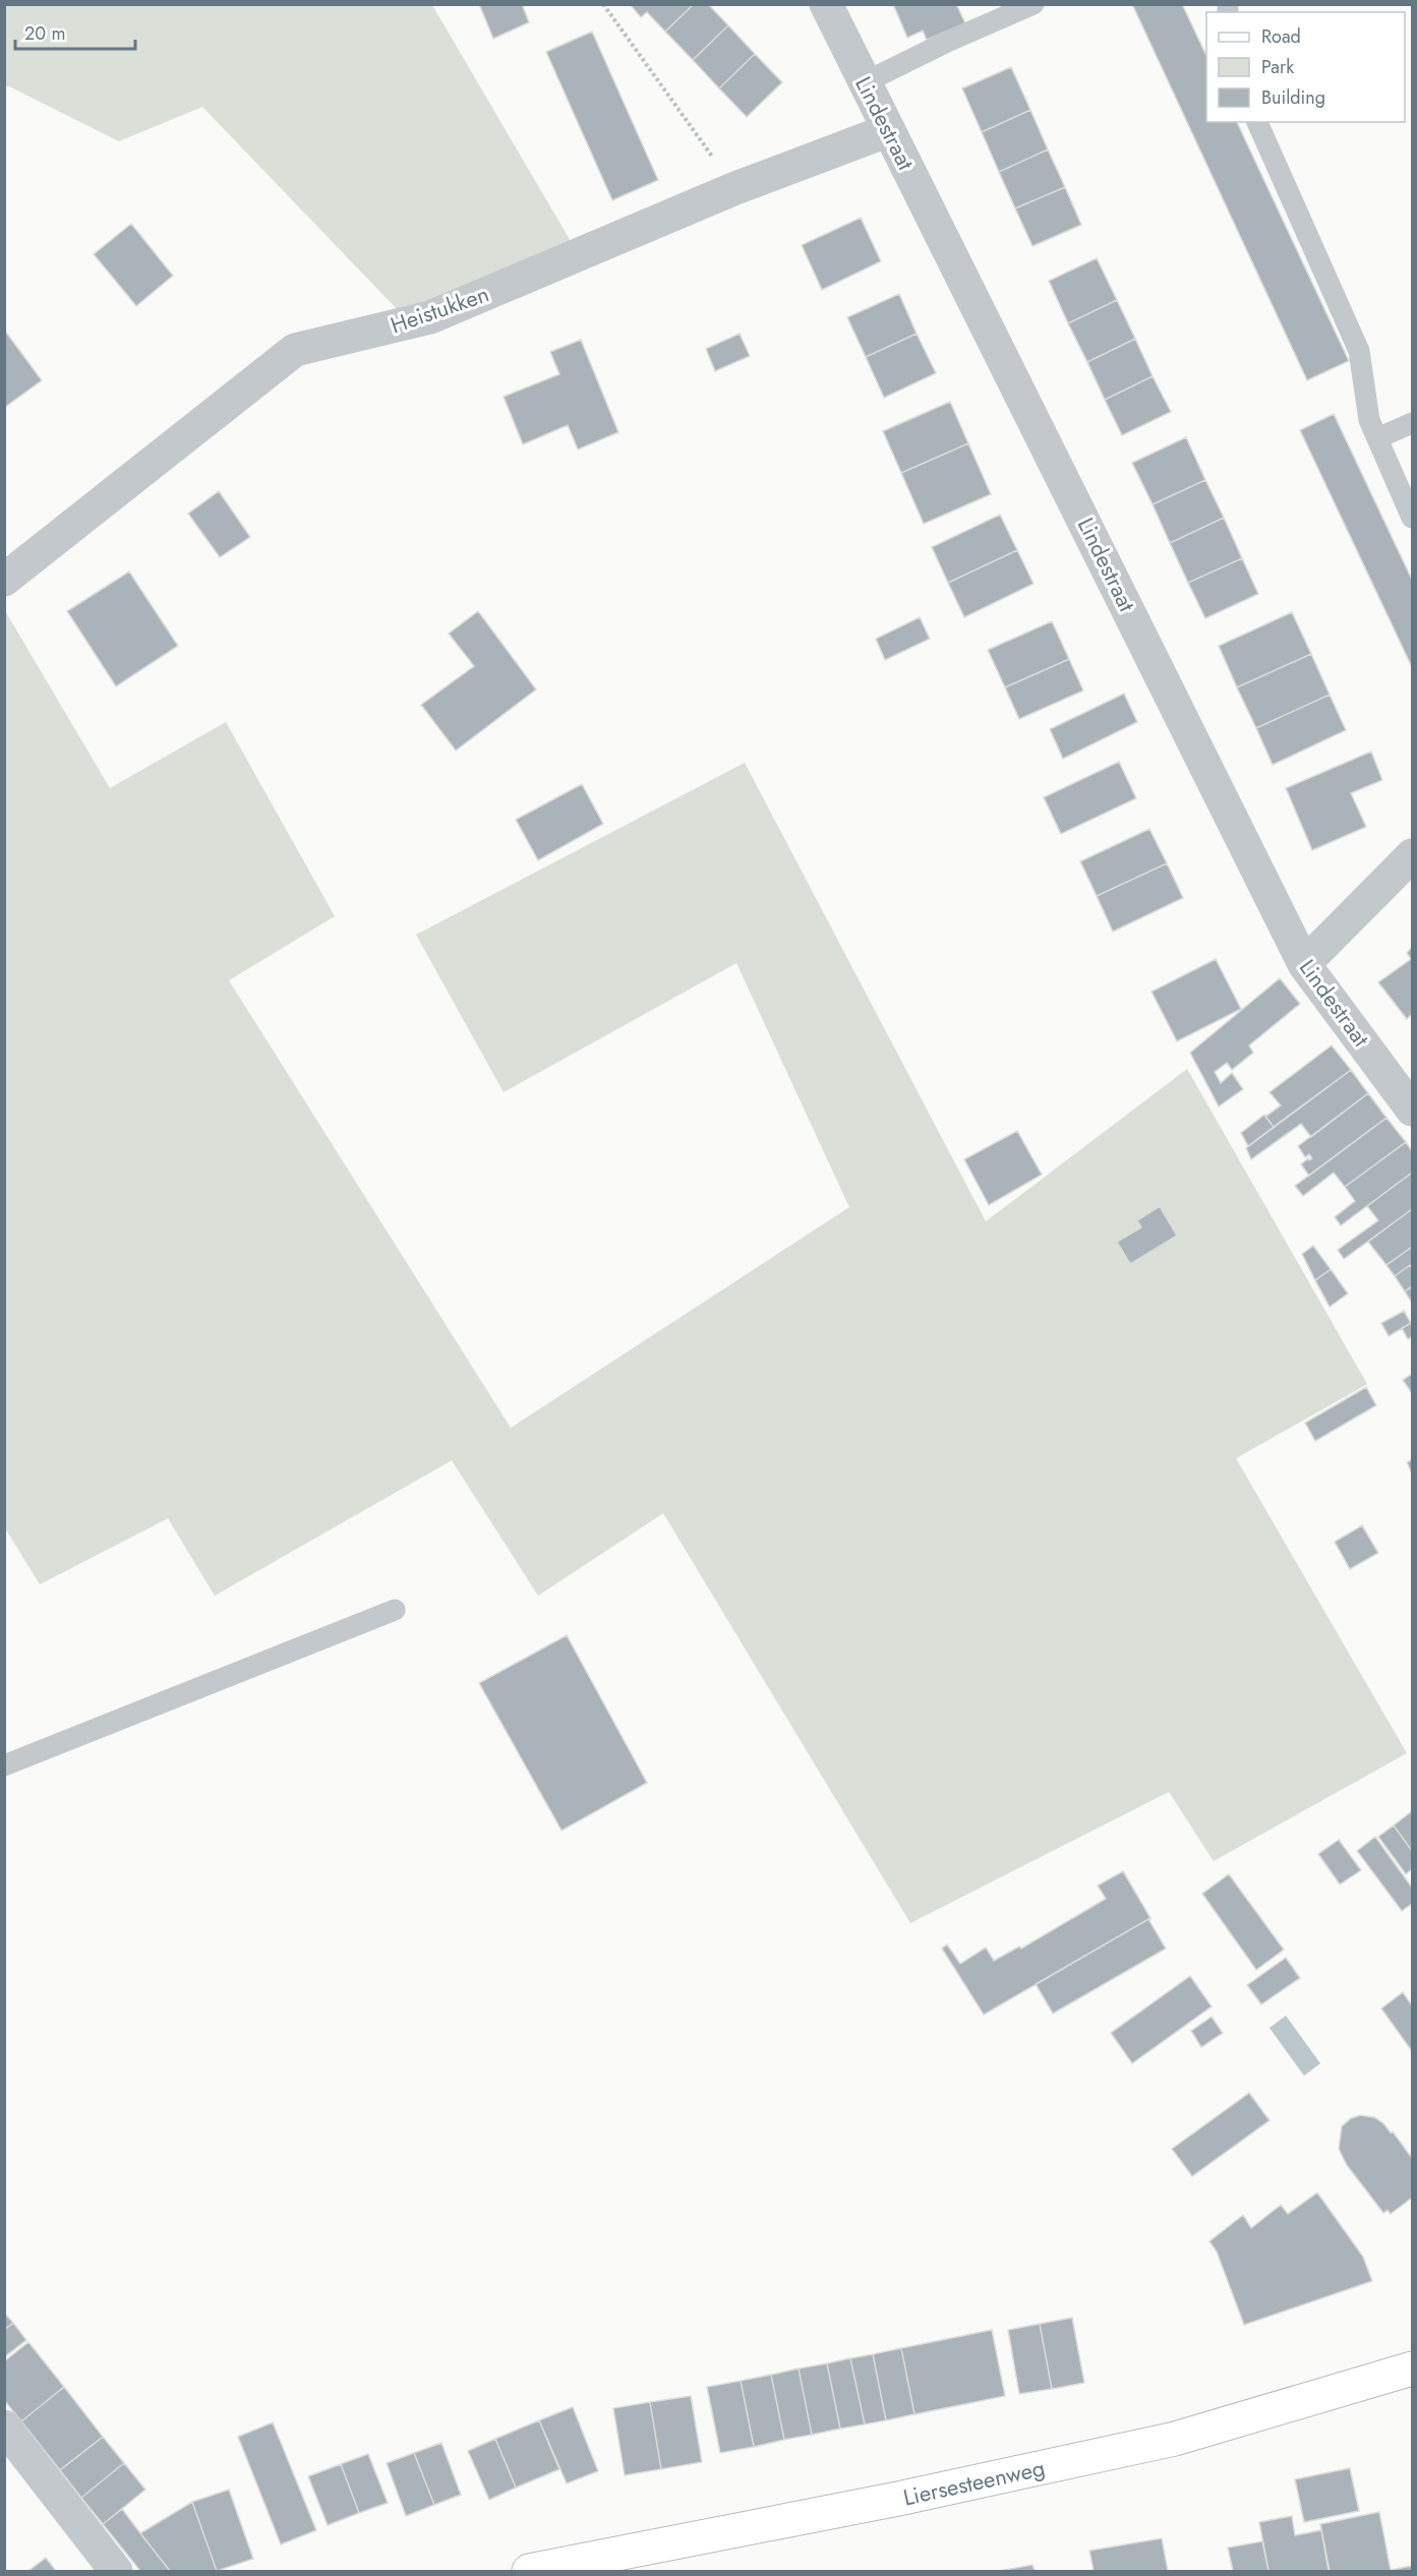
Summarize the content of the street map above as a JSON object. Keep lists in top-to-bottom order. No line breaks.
{"streets":{"main road":["Liersesteenweg"],"street":["Lindestraat","Heistukken"]},"crossings":[["Lindestraat","Heistukken"]],"legend":["Road","Park","Building"],"scale_bar":"20 m"}
